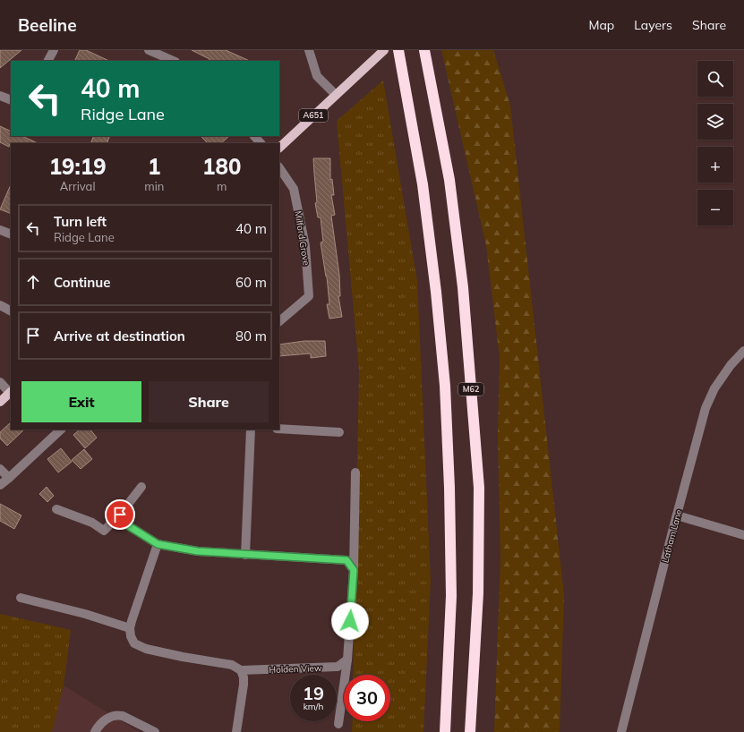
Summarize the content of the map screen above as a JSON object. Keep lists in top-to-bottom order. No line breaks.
{"streets":{"highway":["M62"],"main road":["A651"],"street":["Milford Grove","Latham Lane","Holden View"]},"page":{"header":"Beeline","nav":["Map","Layers","Share"],"map_buttons":["+","−"],"turn":["40 m","Ridge Lane"],"eta":["19:19","Arrival","1","min","180","m"],"list":[{"name":"Turn left","note":"Ridge Lane","value":"40 m"},{"name":"Continue","value":"60 m"},{"name":"Arrive at destination","value":"80 m"}],"buttons":["Exit","Share"],"speed":"19 km/h","limit":"30"}}
